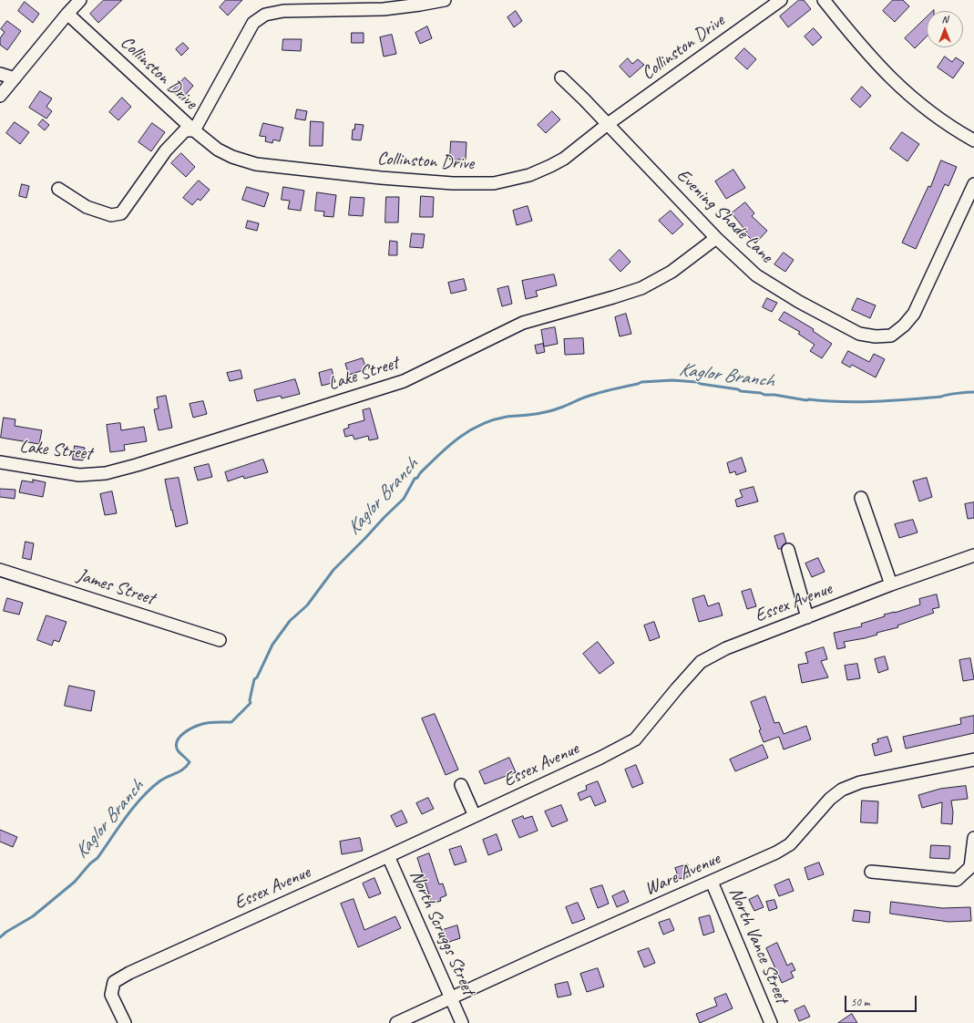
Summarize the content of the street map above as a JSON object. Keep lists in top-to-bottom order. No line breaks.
{"streets":{"street":["Collinston Drive","Evening Shade Lane","Lake Street","James Street","Essex Avenue","Ware Avenue","North Scruggs Street","North Vance Street"]},"crossings":[["Collinston Drive","Evening Shade Lane"],["Evening Shade Lane","Lake Street"],["Essex Avenue","North Scruggs Street"],["Ware Avenue","North Scruggs Street"],["Ware Avenue","North Vance Street"]],"water":["Kaglor Branch"],"scale_bar":"50 m","north":"top"}
